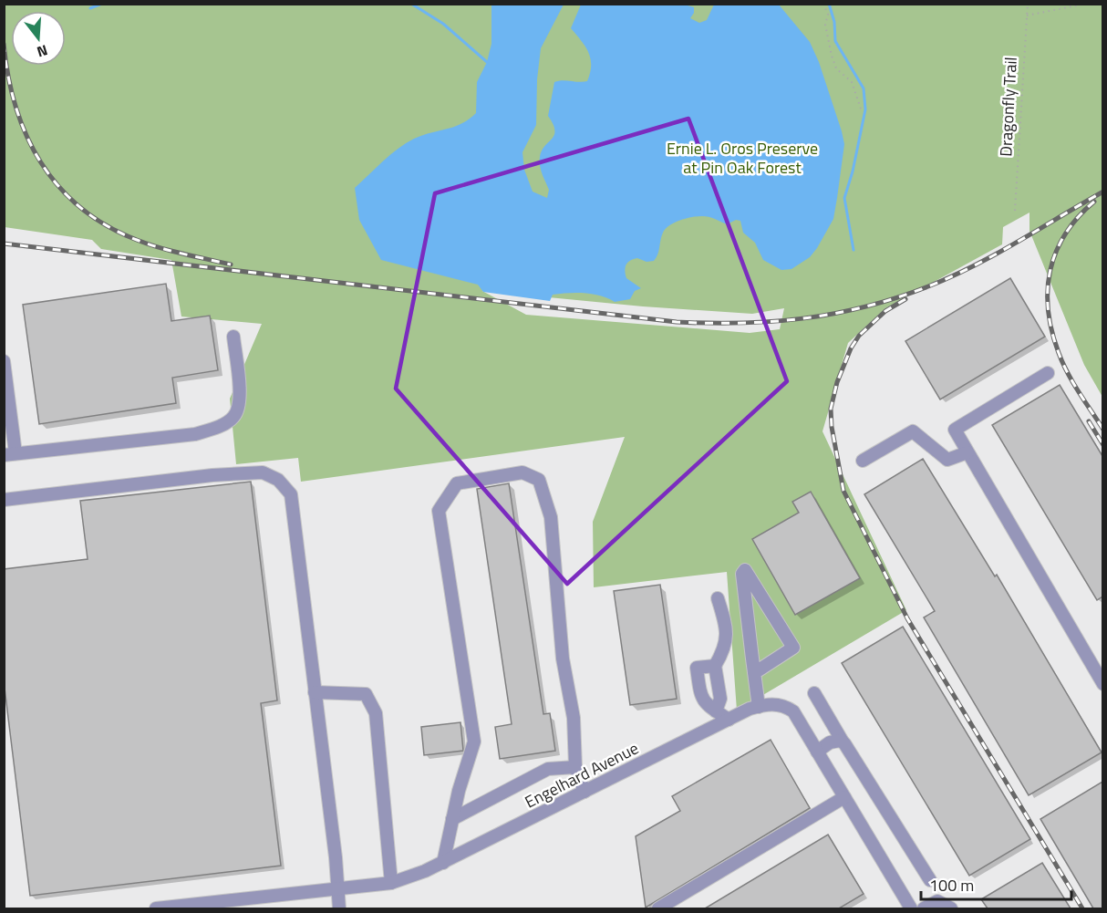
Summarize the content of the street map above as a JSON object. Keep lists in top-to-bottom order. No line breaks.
{"streets":{"street":["Engelhard Avenue"],"path":["Dragonfly Trail"]},"parks":["Ernie L. Oros Preserve at Pin Oak Forest"],"scale_bar":"100 m","north":"bottom"}
